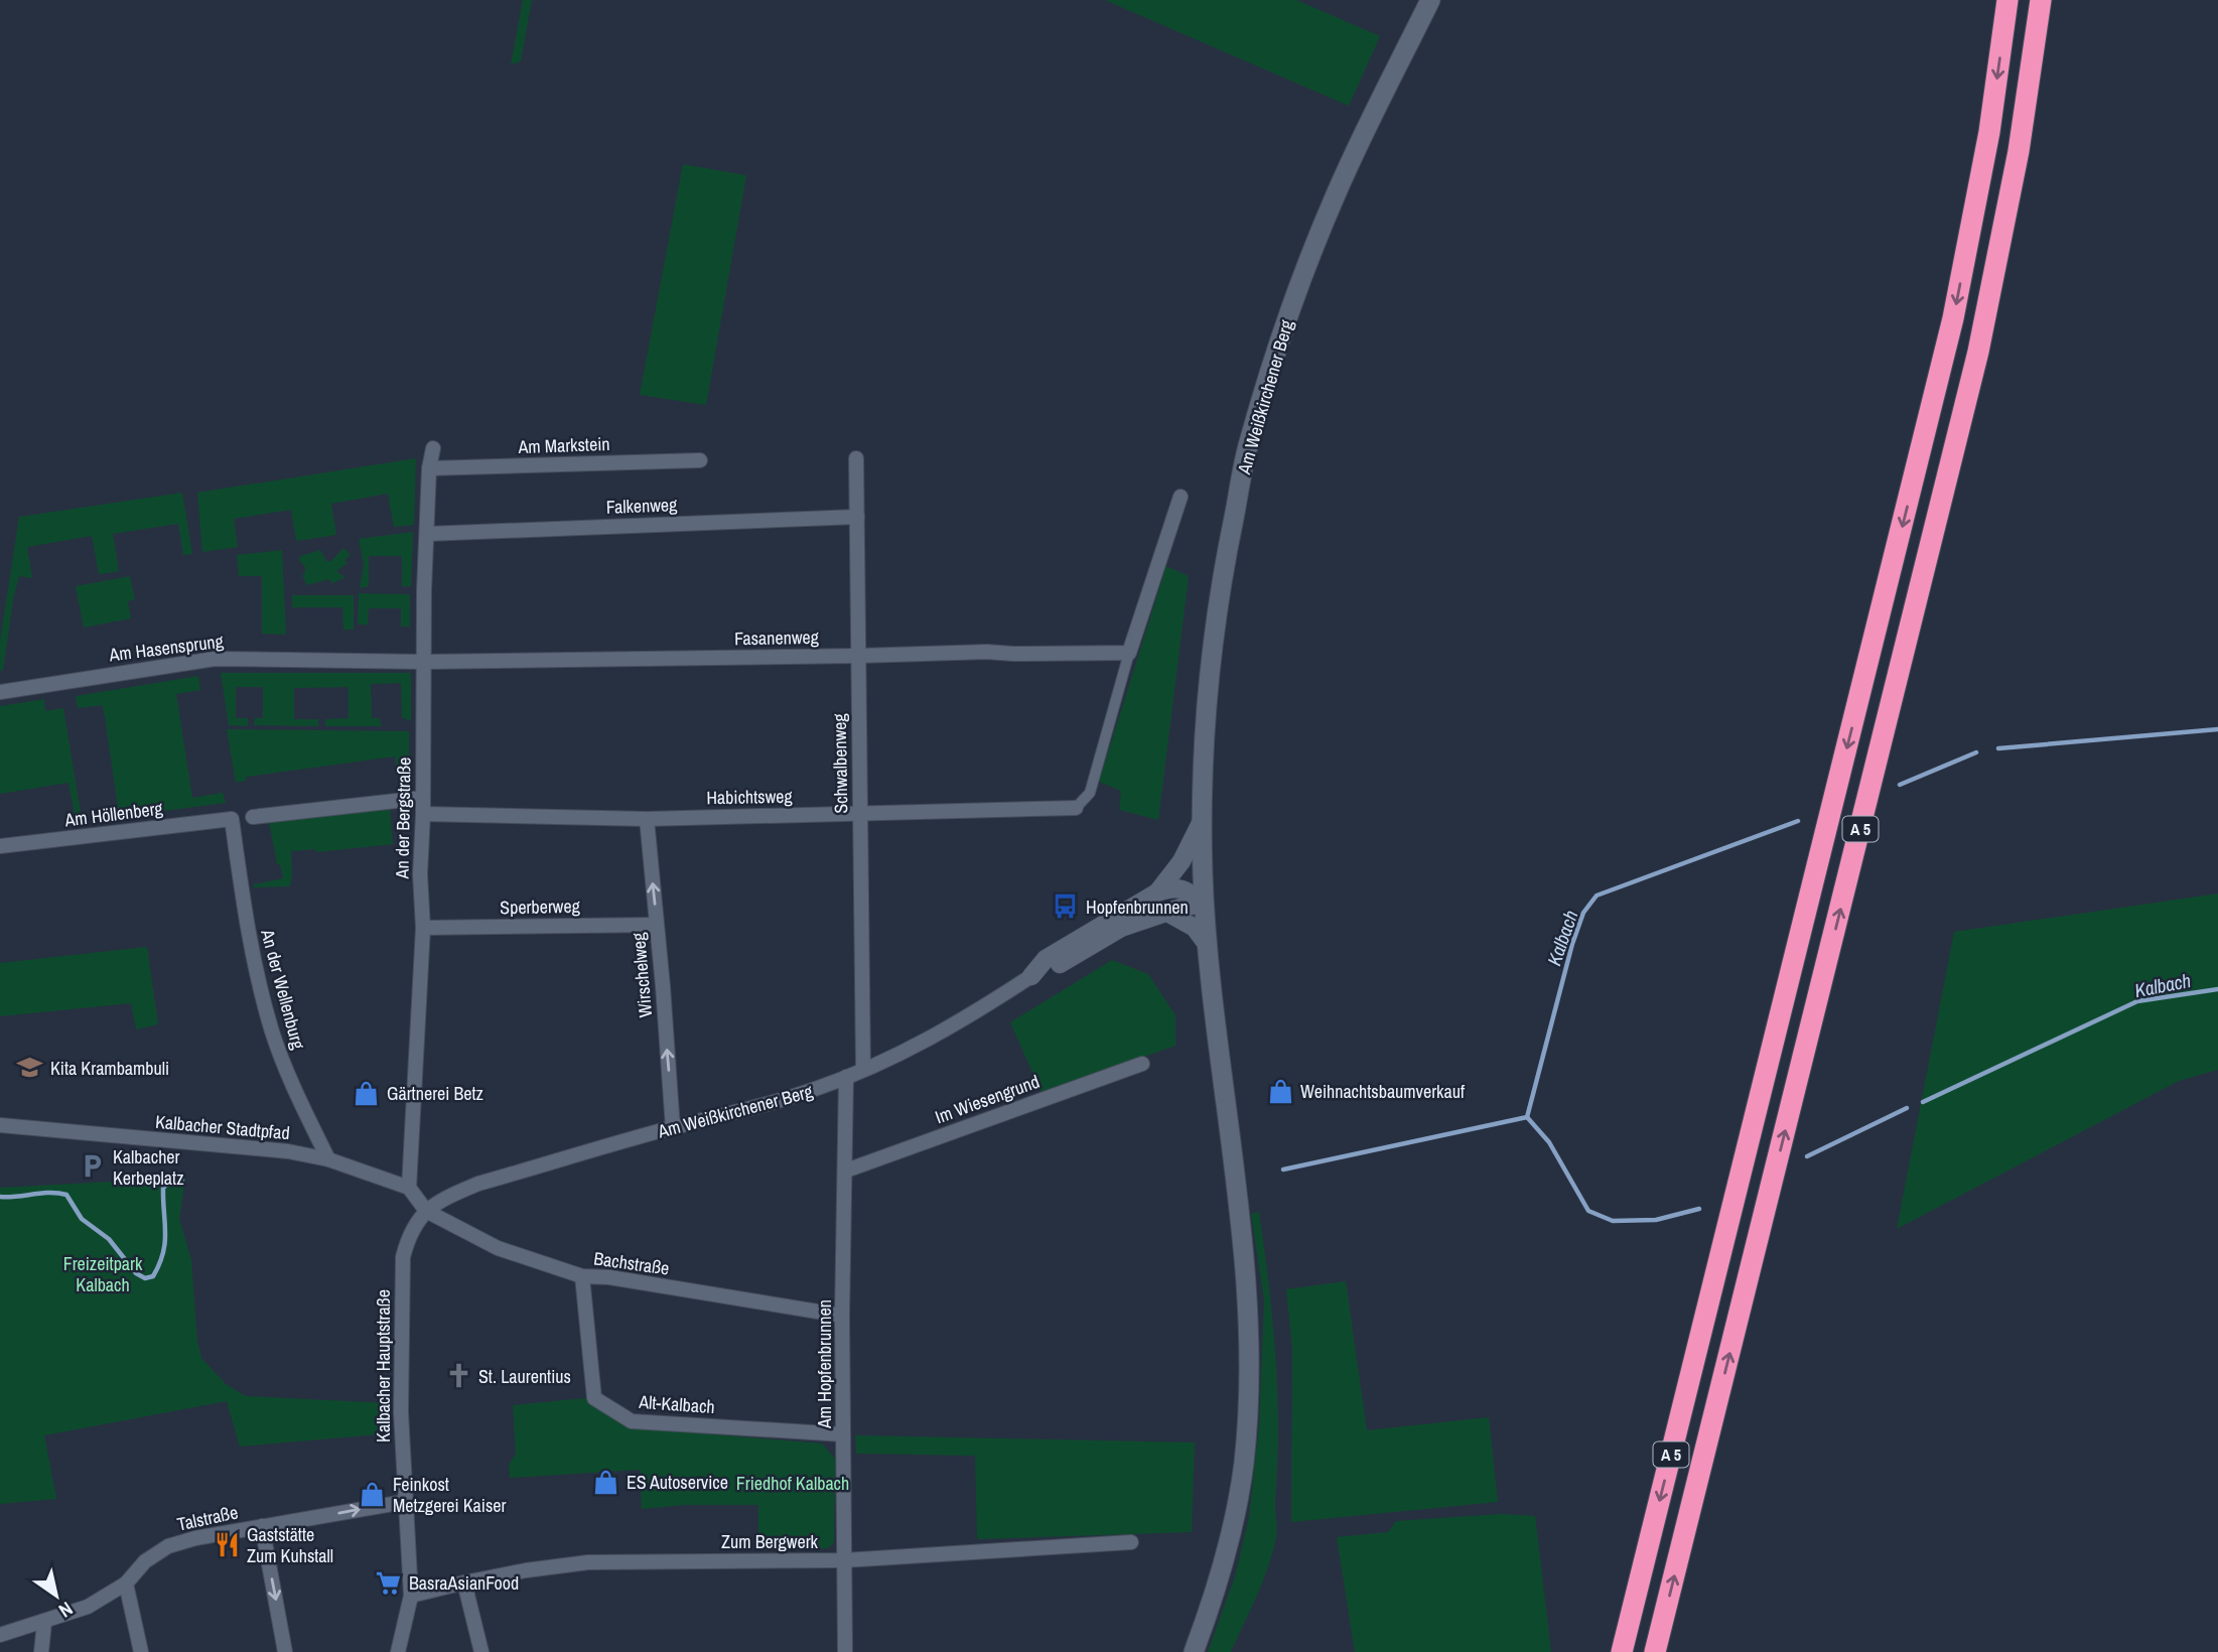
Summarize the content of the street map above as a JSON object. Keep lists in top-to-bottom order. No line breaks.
{"streets":{"highway":["A 5"],"main road":["Am Weißkirchener Berg"],"street":["Am Markstein","Falkenweg","Fasanenweg","Am Hasensprung","Schwalbenweg","Habichtsweg","Am Höllenberg","An der Bergstraße","Sperberweg","Wirschelweg","An der Wellenburg","Im Wiesengrund","Kalbacher Stadtpfad","Bachstraße","Am Hopfenbrunnen","Kalbacher Hauptstraße","Alt-Kalbach","Talstraße","Zum Bergwerk"]},"crossings":[["Am Weißkirchener Berg","Schwalbenweg"],["Am Weißkirchener Berg","Wirschelweg"],["Am Weißkirchener Berg","Bachstraße"],["Am Weißkirchener Berg","Am Hopfenbrunnen"],["Am Weißkirchener Berg","Kalbacher Hauptstraße"],["Am Markstein","An der Bergstraße"],["Falkenweg","Schwalbenweg"],["Falkenweg","An der Bergstraße"],["Fasanenweg","Am Hasensprung"],["Fasanenweg","Schwalbenweg"],["Fasanenweg","An der Bergstraße"],["Am Hasensprung","An der Bergstraße"],["Schwalbenweg","Habichtsweg"],["Habichtsweg","An der Bergstraße"],["Habichtsweg","Wirschelweg"],["Am Höllenberg","An der Wellenburg"],["An der Bergstraße","Sperberweg"],["An der Bergstraße","Kalbacher Stadtpfad"],["Sperberweg","Wirschelweg"],["An der Wellenburg","Kalbacher Stadtpfad"],["Im Wiesengrund","Am Hopfenbrunnen"],["Bachstraße","Am Hopfenbrunnen"],["Bachstraße","Kalbacher Hauptstraße"],["Bachstraße","Alt-Kalbach"],["Am Hopfenbrunnen","Alt-Kalbach"],["Am Hopfenbrunnen","Zum Bergwerk"],["Kalbacher Hauptstraße","Talstraße"],["Kalbacher Hauptstraße","Zum Bergwerk"]],"one_way":["Wirschelweg"],"water":["Kalbach"],"parks":["Freizeitpark Kalbach","Friedhof Kalbach"],"places":{"bus stop":["Hopfenbrunnen"],"school or university":["Kita Krambambuli"],"shop":["Weihnachtsbaumverkauf","Gärtnerei Betz","ES Autoservice","Feinkost Metzgerei Kaiser"],"parking":["Kalbacher Kerbeplatz"],"church":["St. Laurentius"],"restaurant":["Gaststätte Zum Kuhstall"],"supermarket":["BasraAsianFood"]},"north":"bottom right"}
